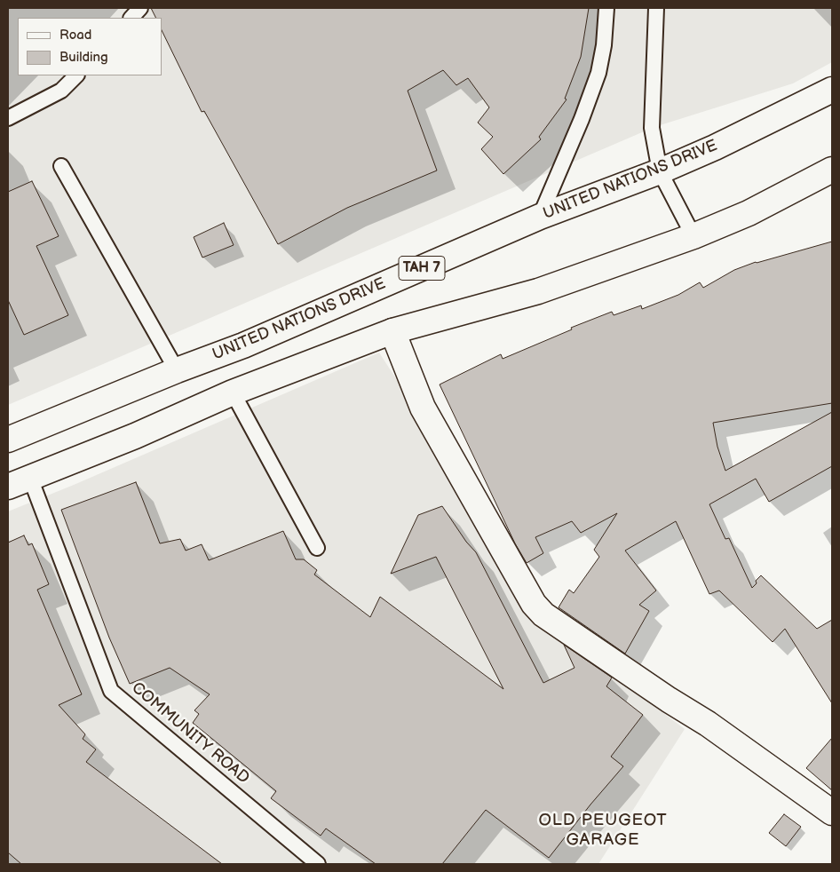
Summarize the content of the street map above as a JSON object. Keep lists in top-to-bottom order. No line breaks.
{"streets":{"main road":["UNITED NATIONS DRIVE","TAH 7"],"lane":["COMMUNITY ROAD"]},"districts":["OLD PEUGEOT GARAGE"],"legend":["Road","Building"]}
